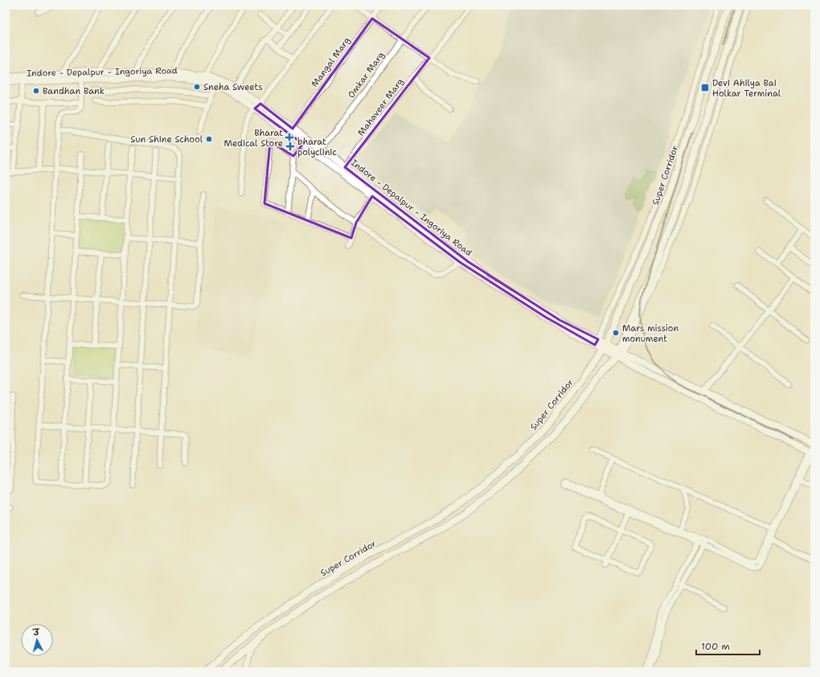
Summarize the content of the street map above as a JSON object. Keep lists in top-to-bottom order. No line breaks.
{"streets":{"main road":["Indore - Depalpur - Ingoriya Road","Super Corridor"],"street":["Mangal Marg","Omkar Marg","Mahaveer Marg"]},"crossings":[["Mangal Marg","Indore - Depalpur - Ingoriya Road"],["Indore - Depalpur - Ingoriya Road","Omkar Marg"],["Indore - Depalpur - Ingoriya Road","Mahaveer Marg"],["Indore - Depalpur - Ingoriya Road","Super Corridor"]],"places":{"other":["Sneha Sweets","Bandhan Bank","Sun Shine School","Mars mission monument"],"transit":["Devi Ahilya Bai Holkar Terminal"],"health":["Bharat Medical Store","bharat polyclinic"]},"scale_bar":"100 m","north":"top"}
